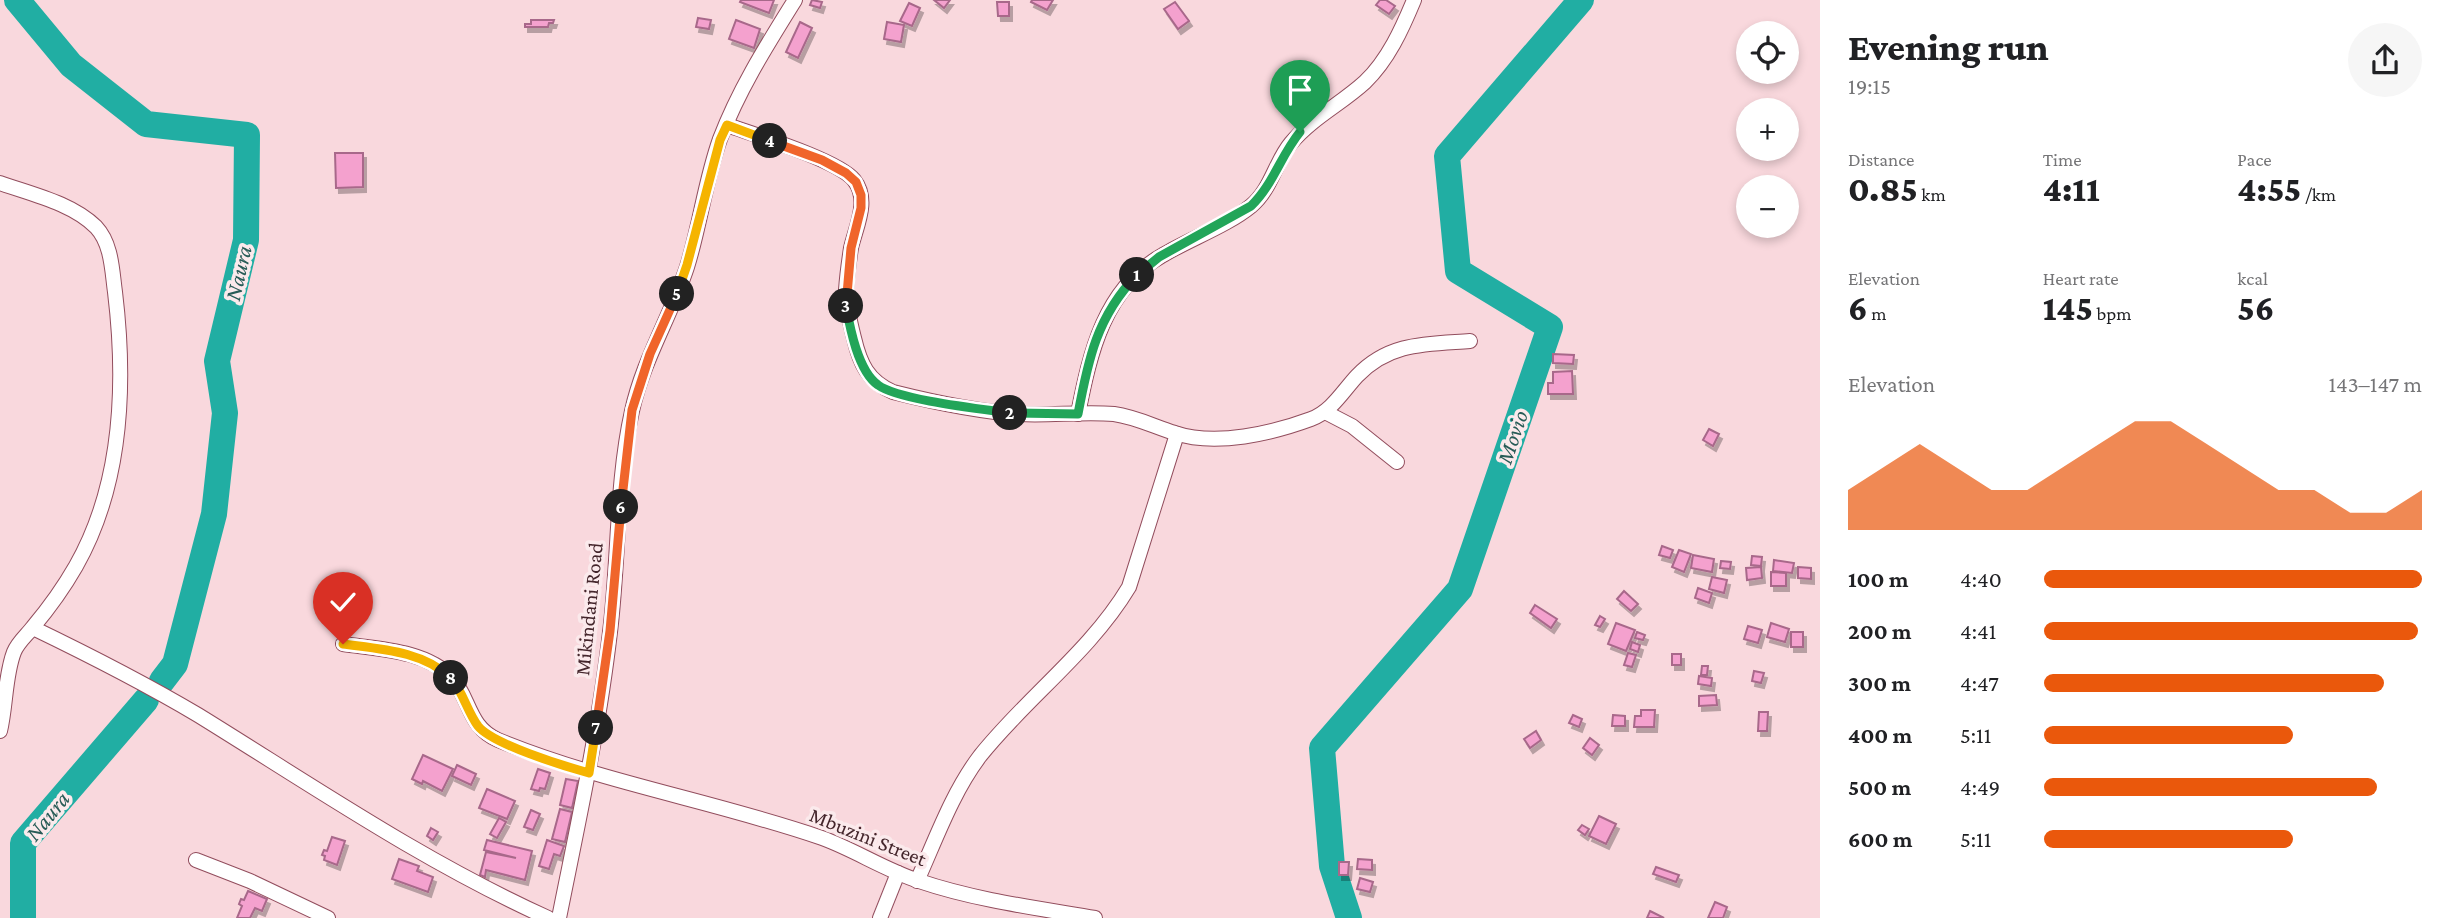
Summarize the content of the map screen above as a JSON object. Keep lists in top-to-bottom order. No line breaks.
{"streets":{"street":["Mikindani Road","Mbuzini Street"]},"crossings":[["Mikindani Road","Mbuzini Street"]],"water":["Naura","Movio"],"page":{"heading":["Evening run","19:15"],"map_buttons":["+","−"],"stats":[["Distance","0.85 km"],["Time","4:11"],["Pace","4:55 /km"],["Elevation","6 m"],["Heart rate","145 bpm"],["kcal","56"]],"pins":["4","1","5","3","2","6","8","7"],"chart":["Elevation","143–147 m"],"list":[{"name":"100 m","note":"4:40"},{"name":"200 m","note":"4:41"},{"name":"300 m","note":"4:47"},{"name":"400 m","note":"5:11"},{"name":"500 m","note":"4:49"},{"name":"600 m","note":"5:11"}]}}
